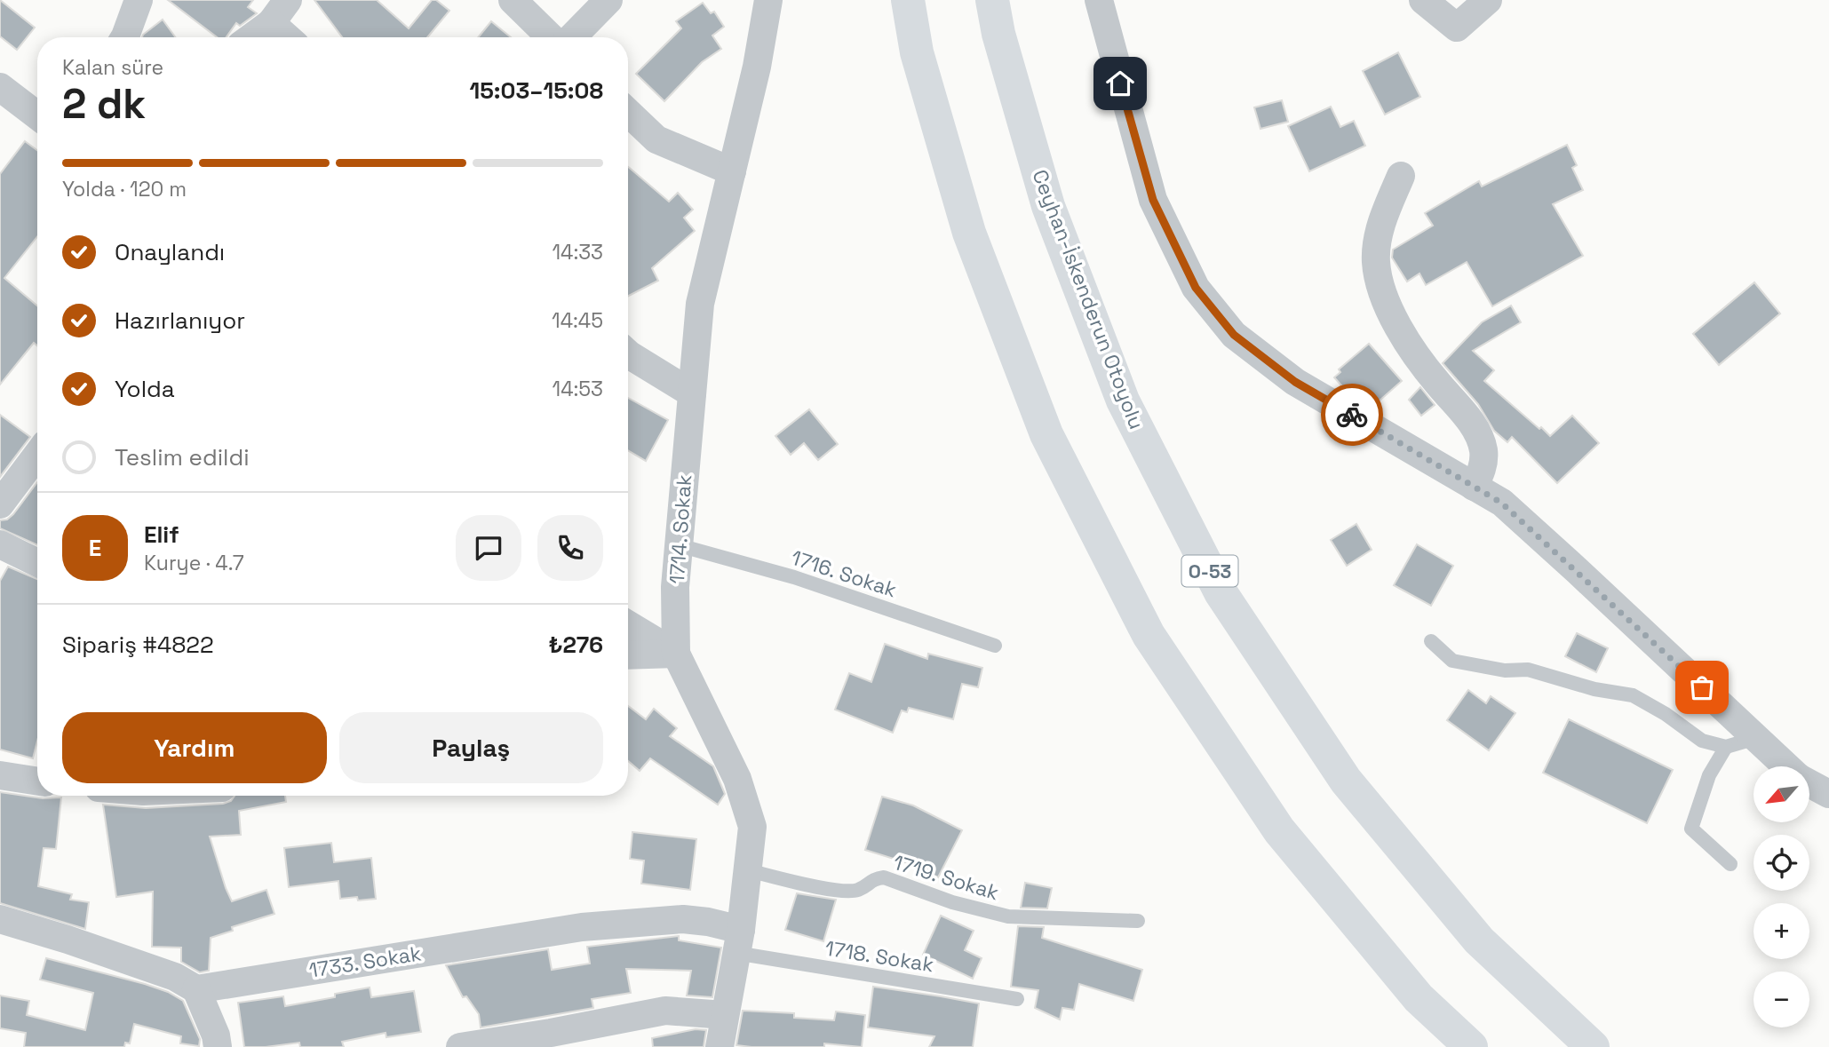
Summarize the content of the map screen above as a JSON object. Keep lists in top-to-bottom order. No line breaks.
{"streets":{"highway":["Ceyhan-İskenderun Otoyolu","O-53"],"street":["1714. Sokak","1733. Sokak"],"lane":["1716. Sokak","1719. Sokak","1718. Sokak"]},"crossings":[["1714. Sokak","1716. Sokak"],["1714. Sokak","1719. Sokak"],["1714. Sokak","1718. Sokak"],["1714. Sokak","1733. Sokak"],["1718. Sokak","1733. Sokak"]],"north":"bottom left","page":{"heading":["2 dk","Kalan süre","15:03–15:08"],"panel":["Elif","Kurye · 4.7","Sipariş #4822","₺276"],"bar":"Yolda · 120 m","list":[["Onaylandı","14:33"],["Hazırlanıyor","14:45"],["Yolda","14:53"],"Teslim edildi"],"round":"E","buttons":["Yardım","Paylaş"],"map_buttons":["+","−"]}}
